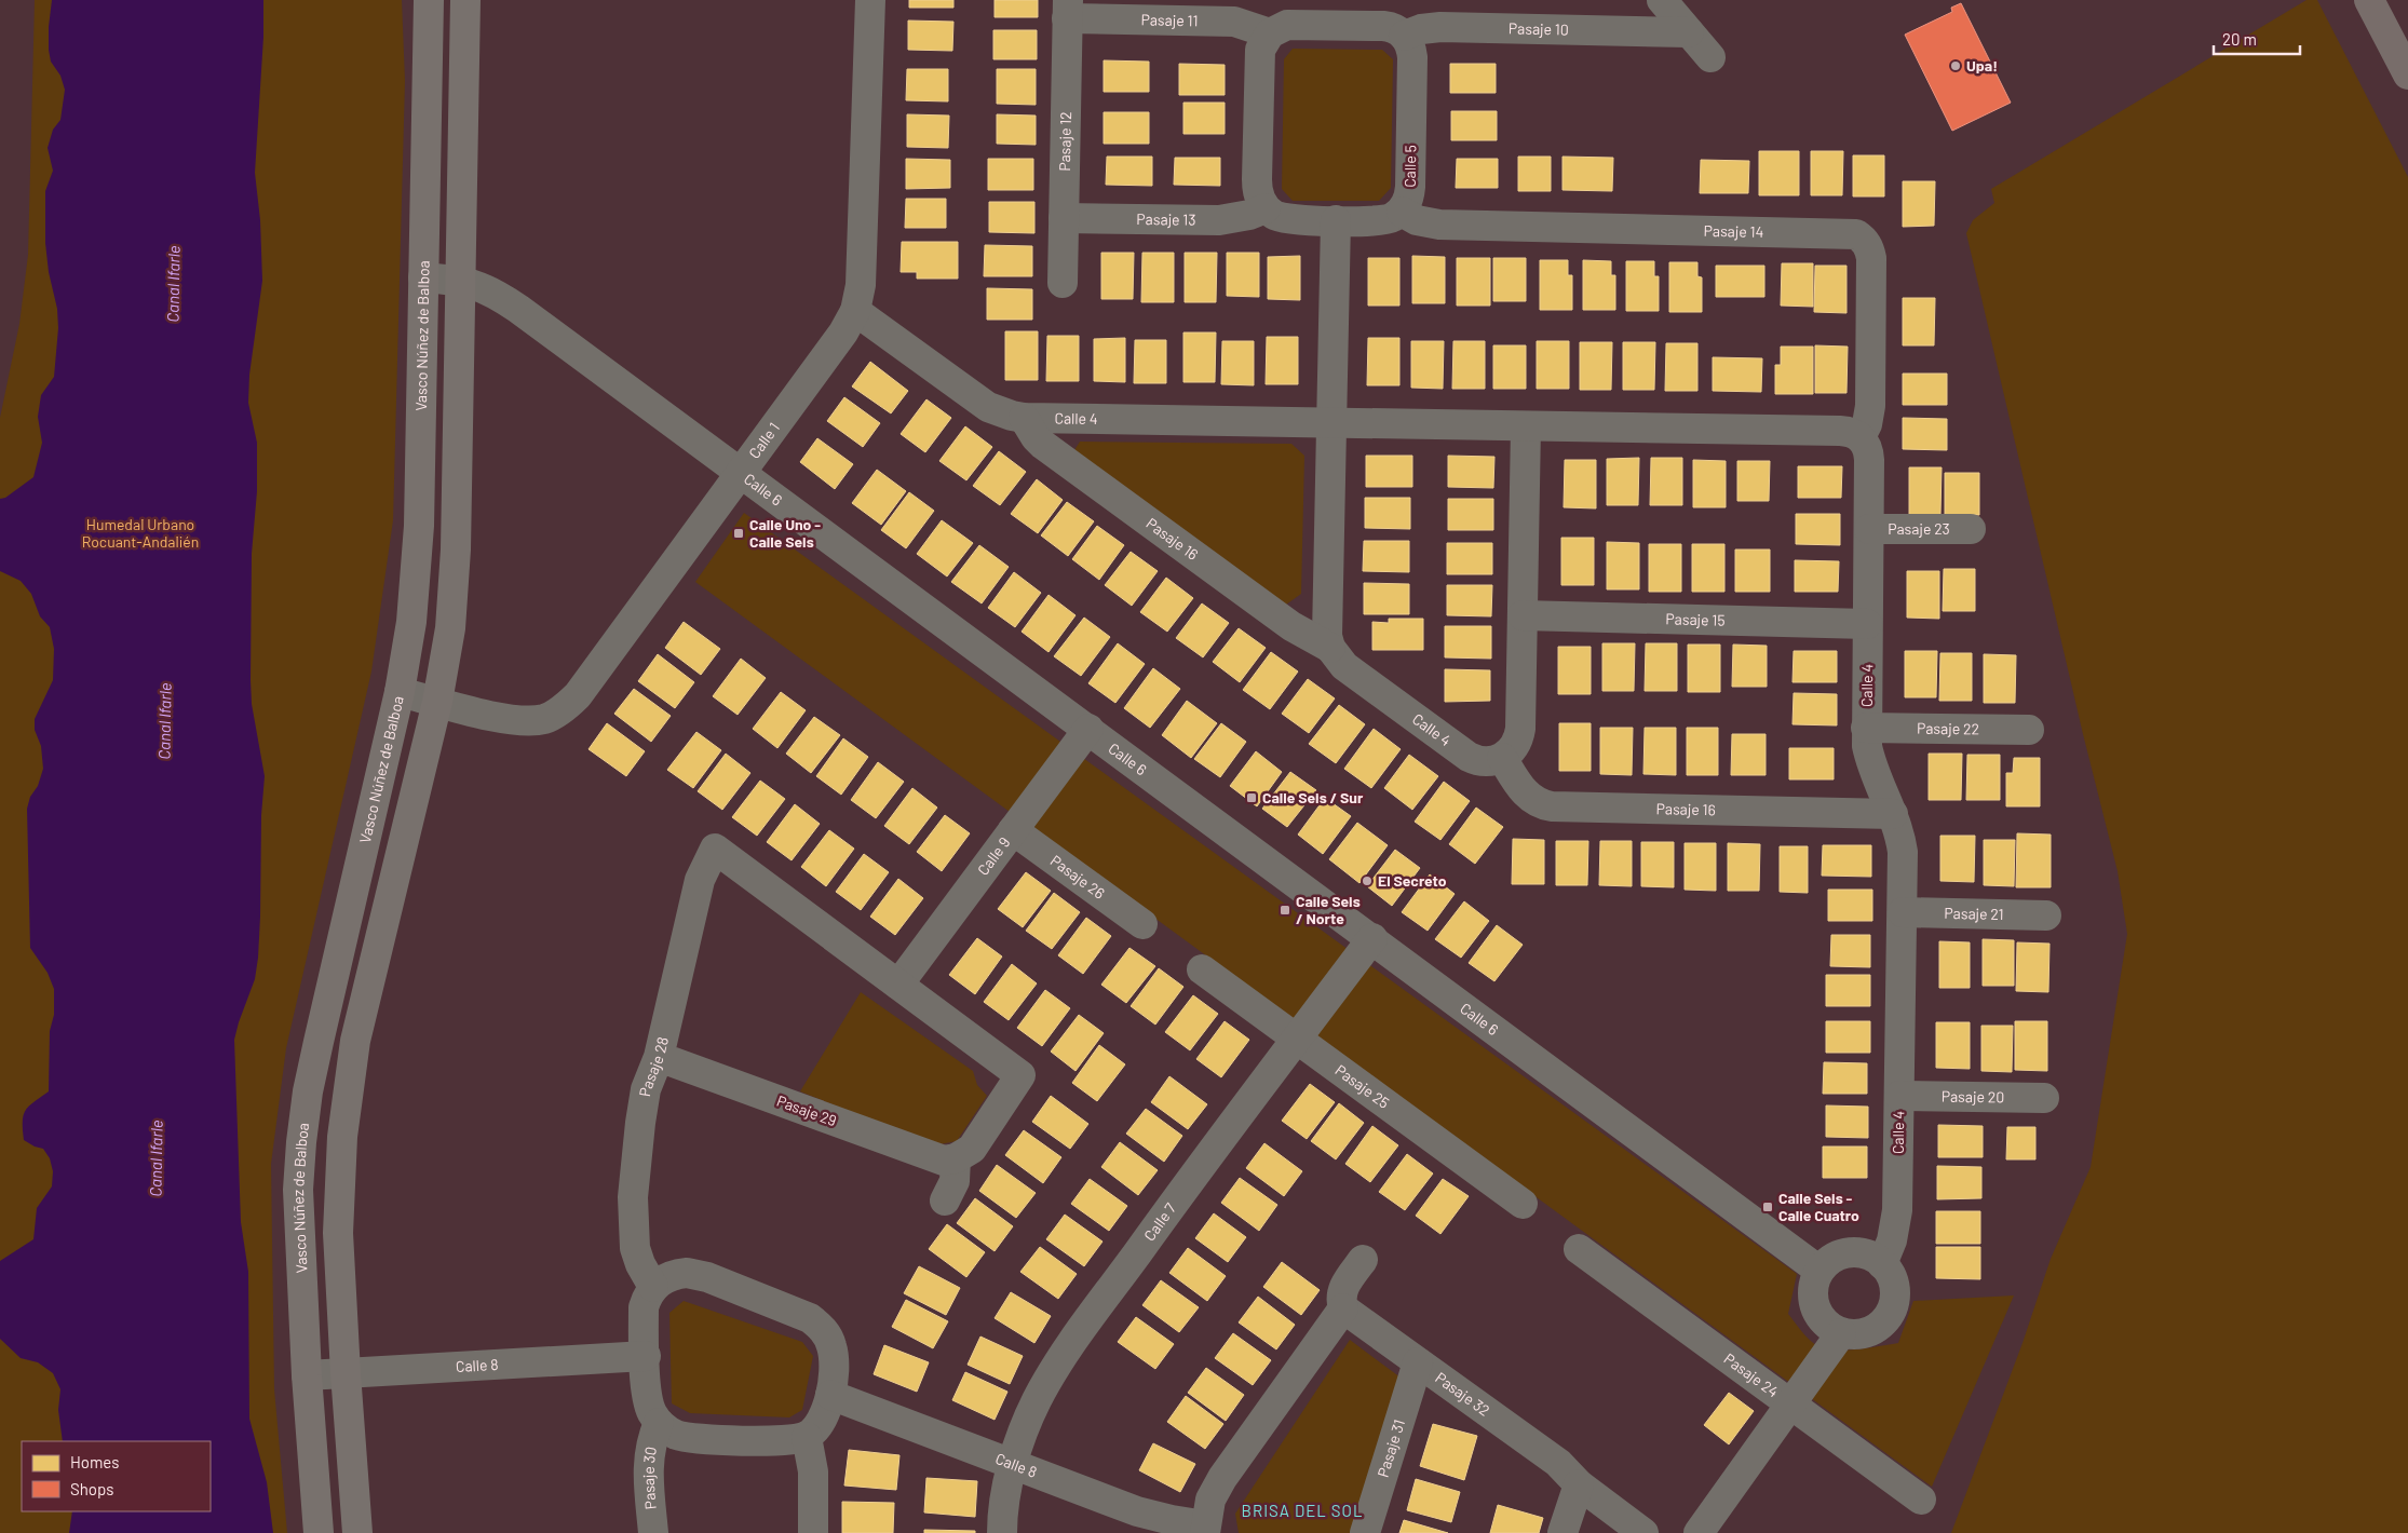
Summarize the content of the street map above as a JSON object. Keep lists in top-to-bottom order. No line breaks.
{"streets":{"street":["Pasaje 11","Pasaje 10","Pasaje 12","Calle 5","Pasaje 13","Pasaje 14","Vasco Núñez de Balboa","Calle 4","Calle 1","Calle 6","Pasaje 23","Pasaje 16","Pasaje 15","Pasaje 22","Calle 9","Pasaje 26","Pasaje 21","Pasaje 28","Pasaje 25","Pasaje 20","Pasaje 29","Calle 7","Calle 8","Pasaje 24","Pasaje 32","Pasaje 31","Pasaje 30"]},"crossings":[["Pasaje 11","Pasaje 12"],["Pasaje 10","Calle 5"],["Pasaje 12","Pasaje 13"],["Calle 5","Pasaje 14"],["Pasaje 14","Calle 4"],["Vasco Núñez de Balboa","Calle 1"],["Vasco Núñez de Balboa","Calle 6"],["Vasco Núñez de Balboa","Calle 8"],["Calle 4","Calle 1"],["Calle 4","Calle 6"],["Calle 4","Pasaje 23"],["Calle 4","Pasaje 16"],["Calle 4","Pasaje 15"],["Calle 4","Pasaje 22"],["Calle 4","Pasaje 21"],["Calle 4","Pasaje 20"],["Calle 1","Calle 6"],["Calle 6","Calle 9"],["Calle 6","Calle 7"],["Calle 9","Pasaje 26"],["Calle 9","Pasaje 28"],["Pasaje 28","Pasaje 29"],["Pasaje 28","Calle 8"],["Pasaje 28","Pasaje 30"],["Pasaje 25","Calle 7"],["Calle 7","Calle 8"],["Calle 8","Pasaje 32"],["Calle 8","Pasaje 30"],["Pasaje 32","Pasaje 31"]],"districts":["BRISA DEL SOL"],"water":["Canal Ifarle"],"parks":["Humedal Urbano Rocuant-Andalién"],"places":{"other":["Upa!","El Secreto"],"transit":["Calle Uno - Calle Seis","Calle Seis / Sur","Calle Seis / Norte","Calle Seis - Calle Cuatro"]},"legend":["Homes","Shops"],"scale_bar":"20 m"}
